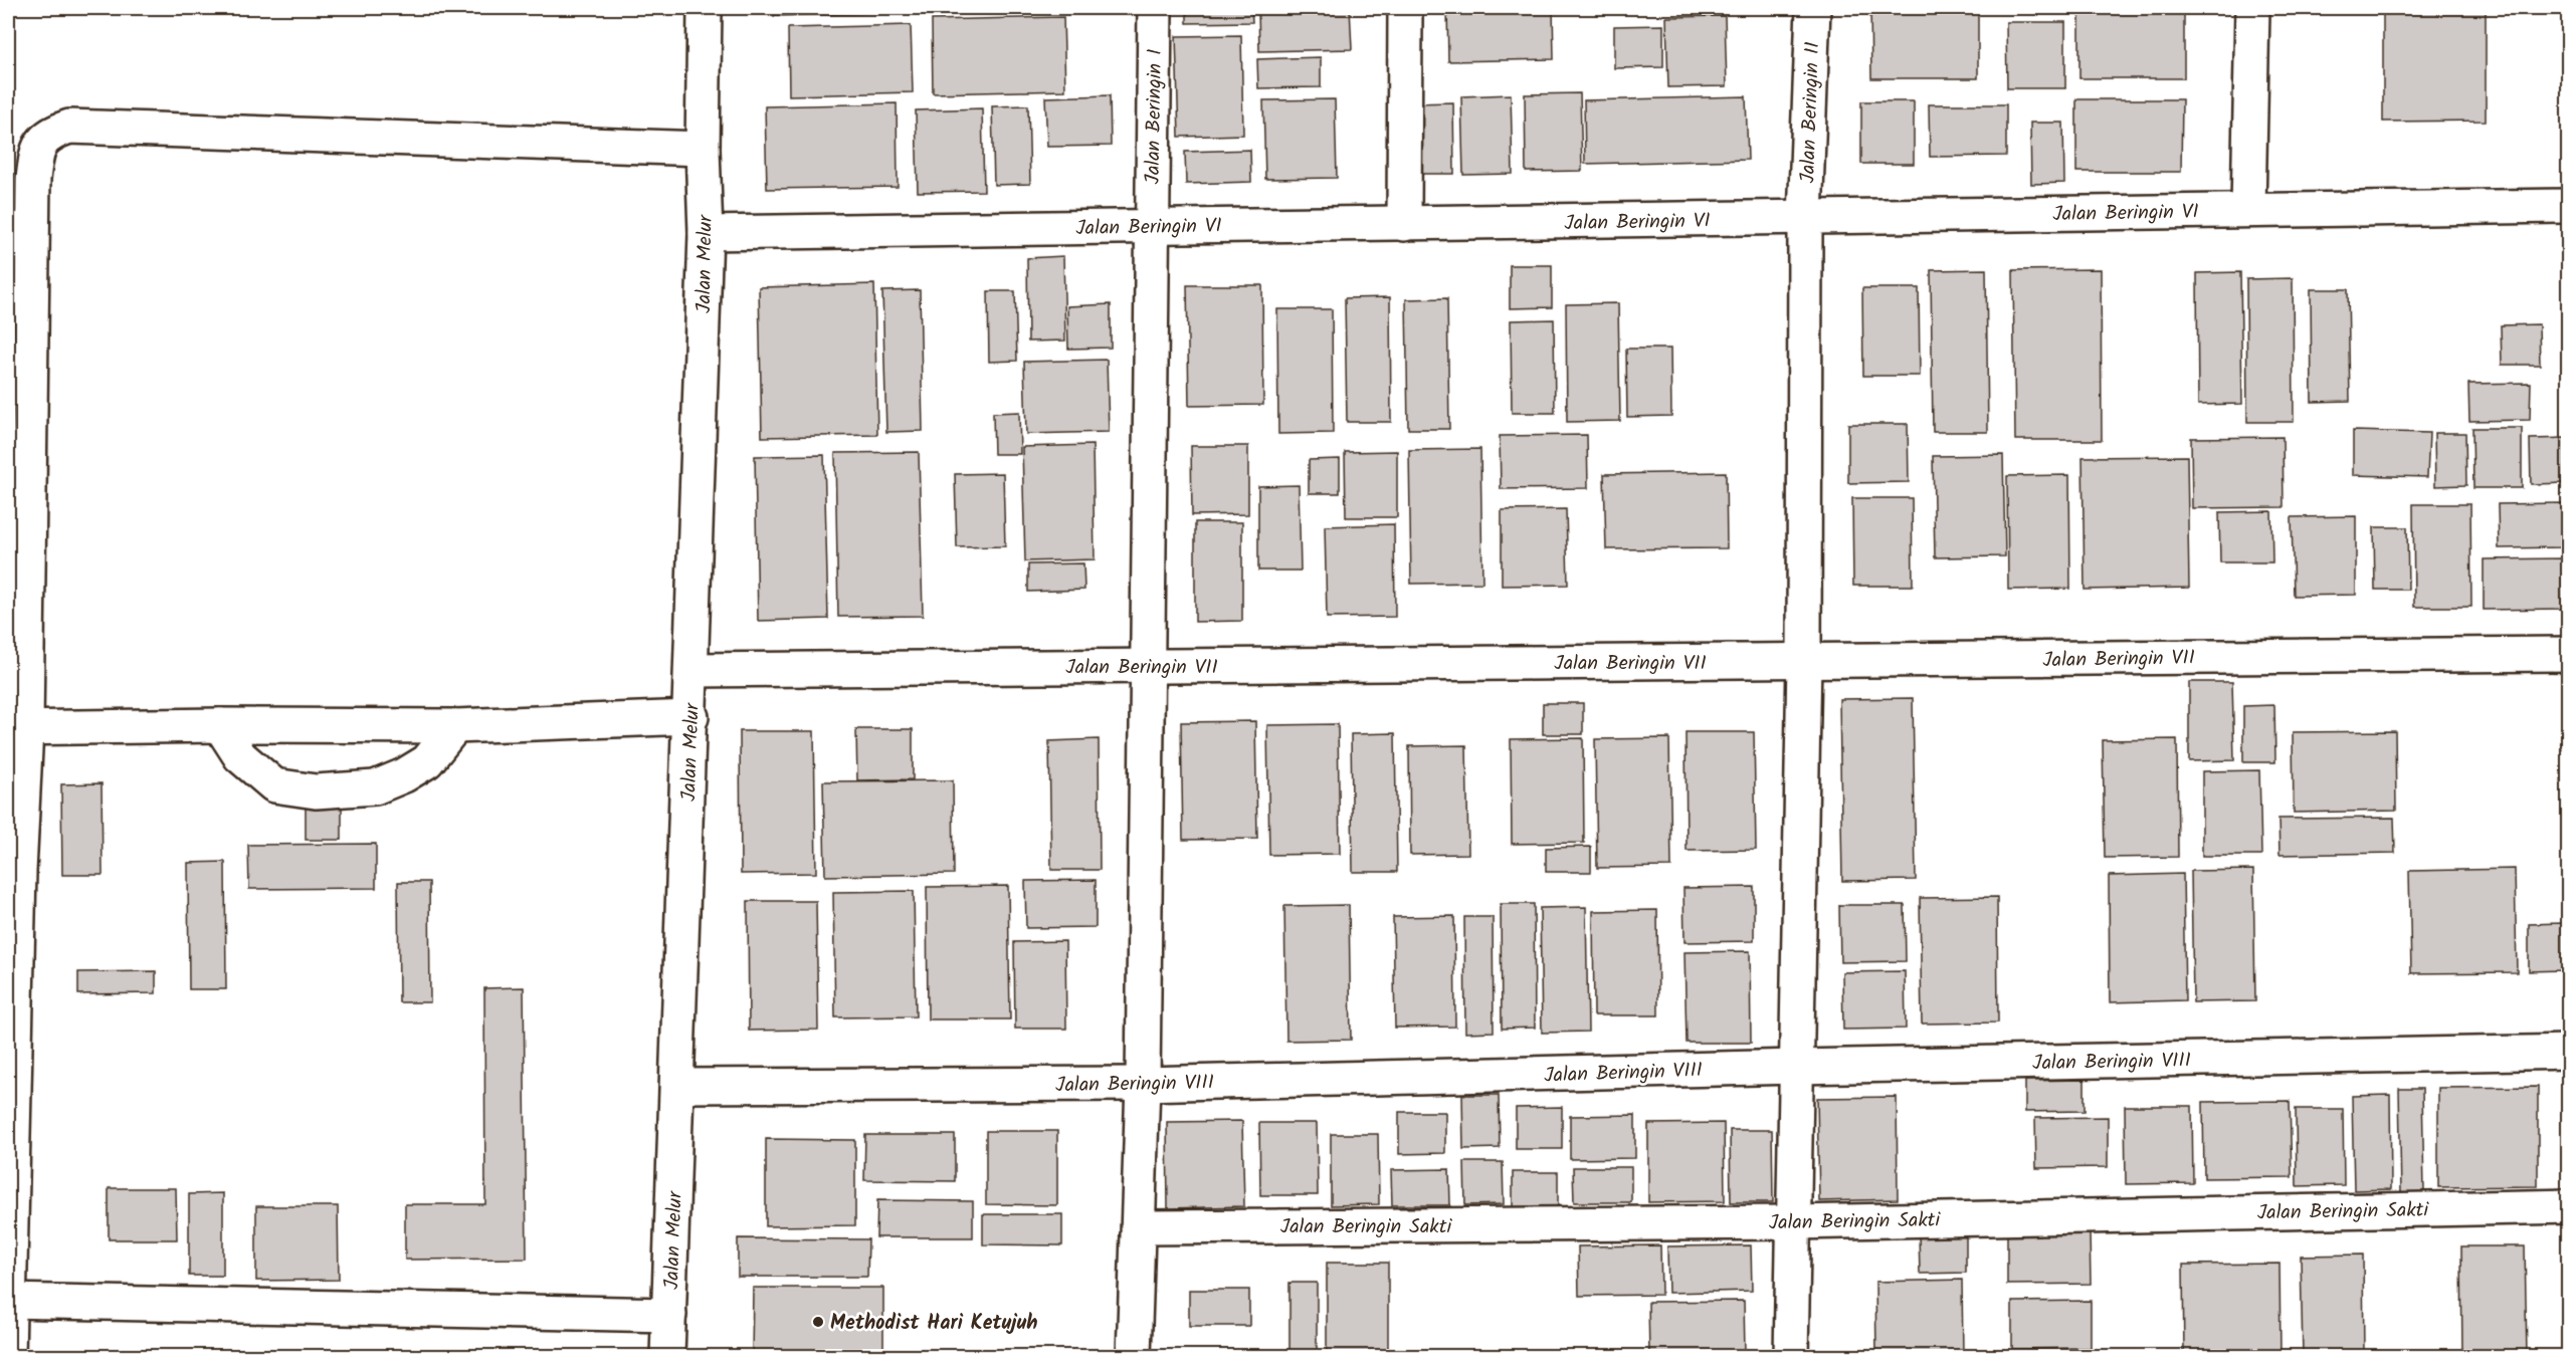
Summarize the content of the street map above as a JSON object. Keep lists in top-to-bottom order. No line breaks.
{"streets":{"street":["Jalan Beringin II","Jalan Beringin I","Jalan Beringin VI","Jalan Melur","Jalan Beringin VII","Jalan Beringin VIII","Jalan Beringin Sakti"]},"crossings":[["Jalan Beringin II","Jalan Beringin VI"],["Jalan Beringin II","Jalan Beringin VII"],["Jalan Beringin II","Jalan Beringin VIII"],["Jalan Beringin II","Jalan Beringin Sakti"],["Jalan Beringin I","Jalan Beringin VI"],["Jalan Beringin I","Jalan Beringin VII"],["Jalan Beringin I","Jalan Beringin VIII"],["Jalan Beringin I","Jalan Beringin Sakti"],["Jalan Beringin VI","Jalan Melur"],["Jalan Melur","Jalan Beringin VII"],["Jalan Melur","Jalan Beringin VIII"]],"places":["Methodist Hari Ketujuh"]}
